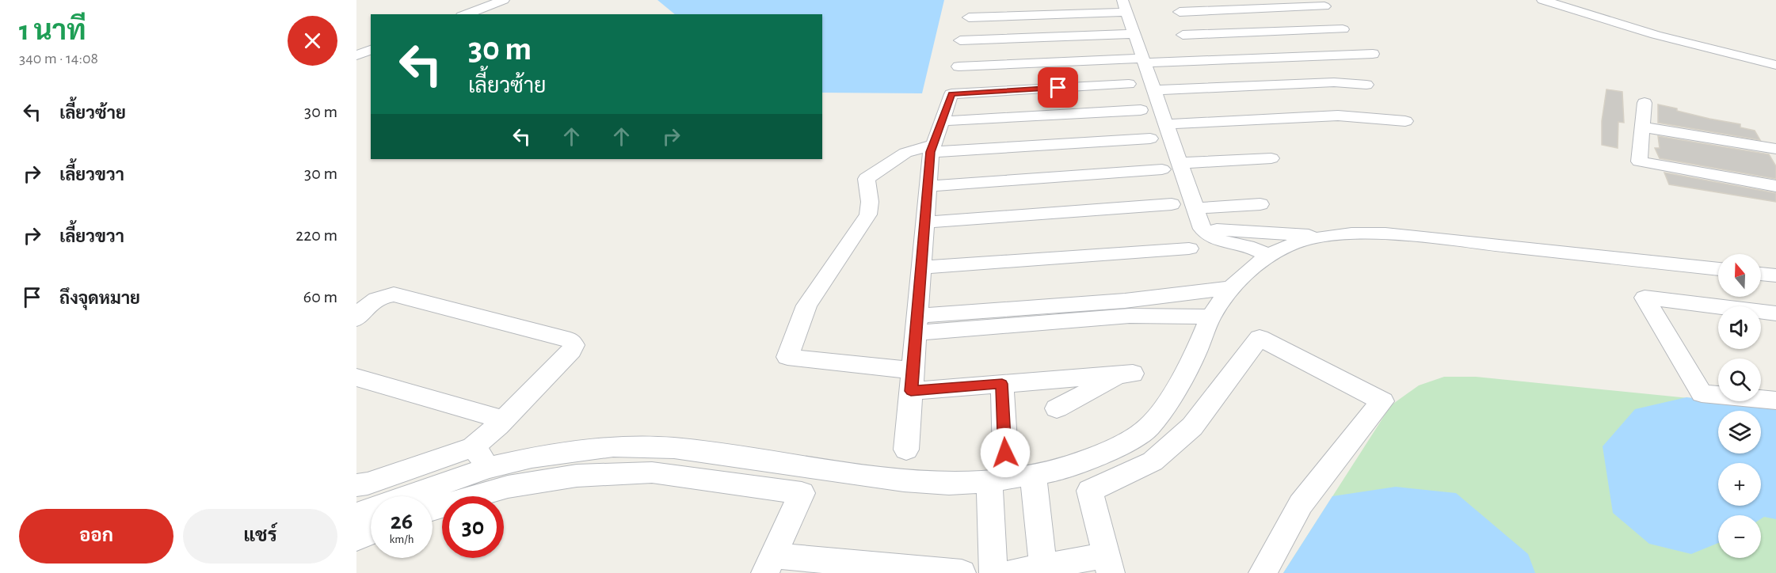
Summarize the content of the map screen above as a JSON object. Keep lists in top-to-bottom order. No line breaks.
{"north":"top","page":{"heading":["1 นาที","340 m · 14:08"],"turn":["30 m","เลี้ยวซ้าย"],"list":[{"name":"เลี้ยวซ้าย","value":"30 m"},{"name":"เลี้ยวขวา","value":"30 m"},{"name":"เลี้ยวขวา","value":"220 m"},{"name":"ถึงจุดหมาย","value":"60 m"}],"map_buttons":["+","−"],"speed":"26 km/h","limit":"30","buttons":["ออก","แชร์"]}}
